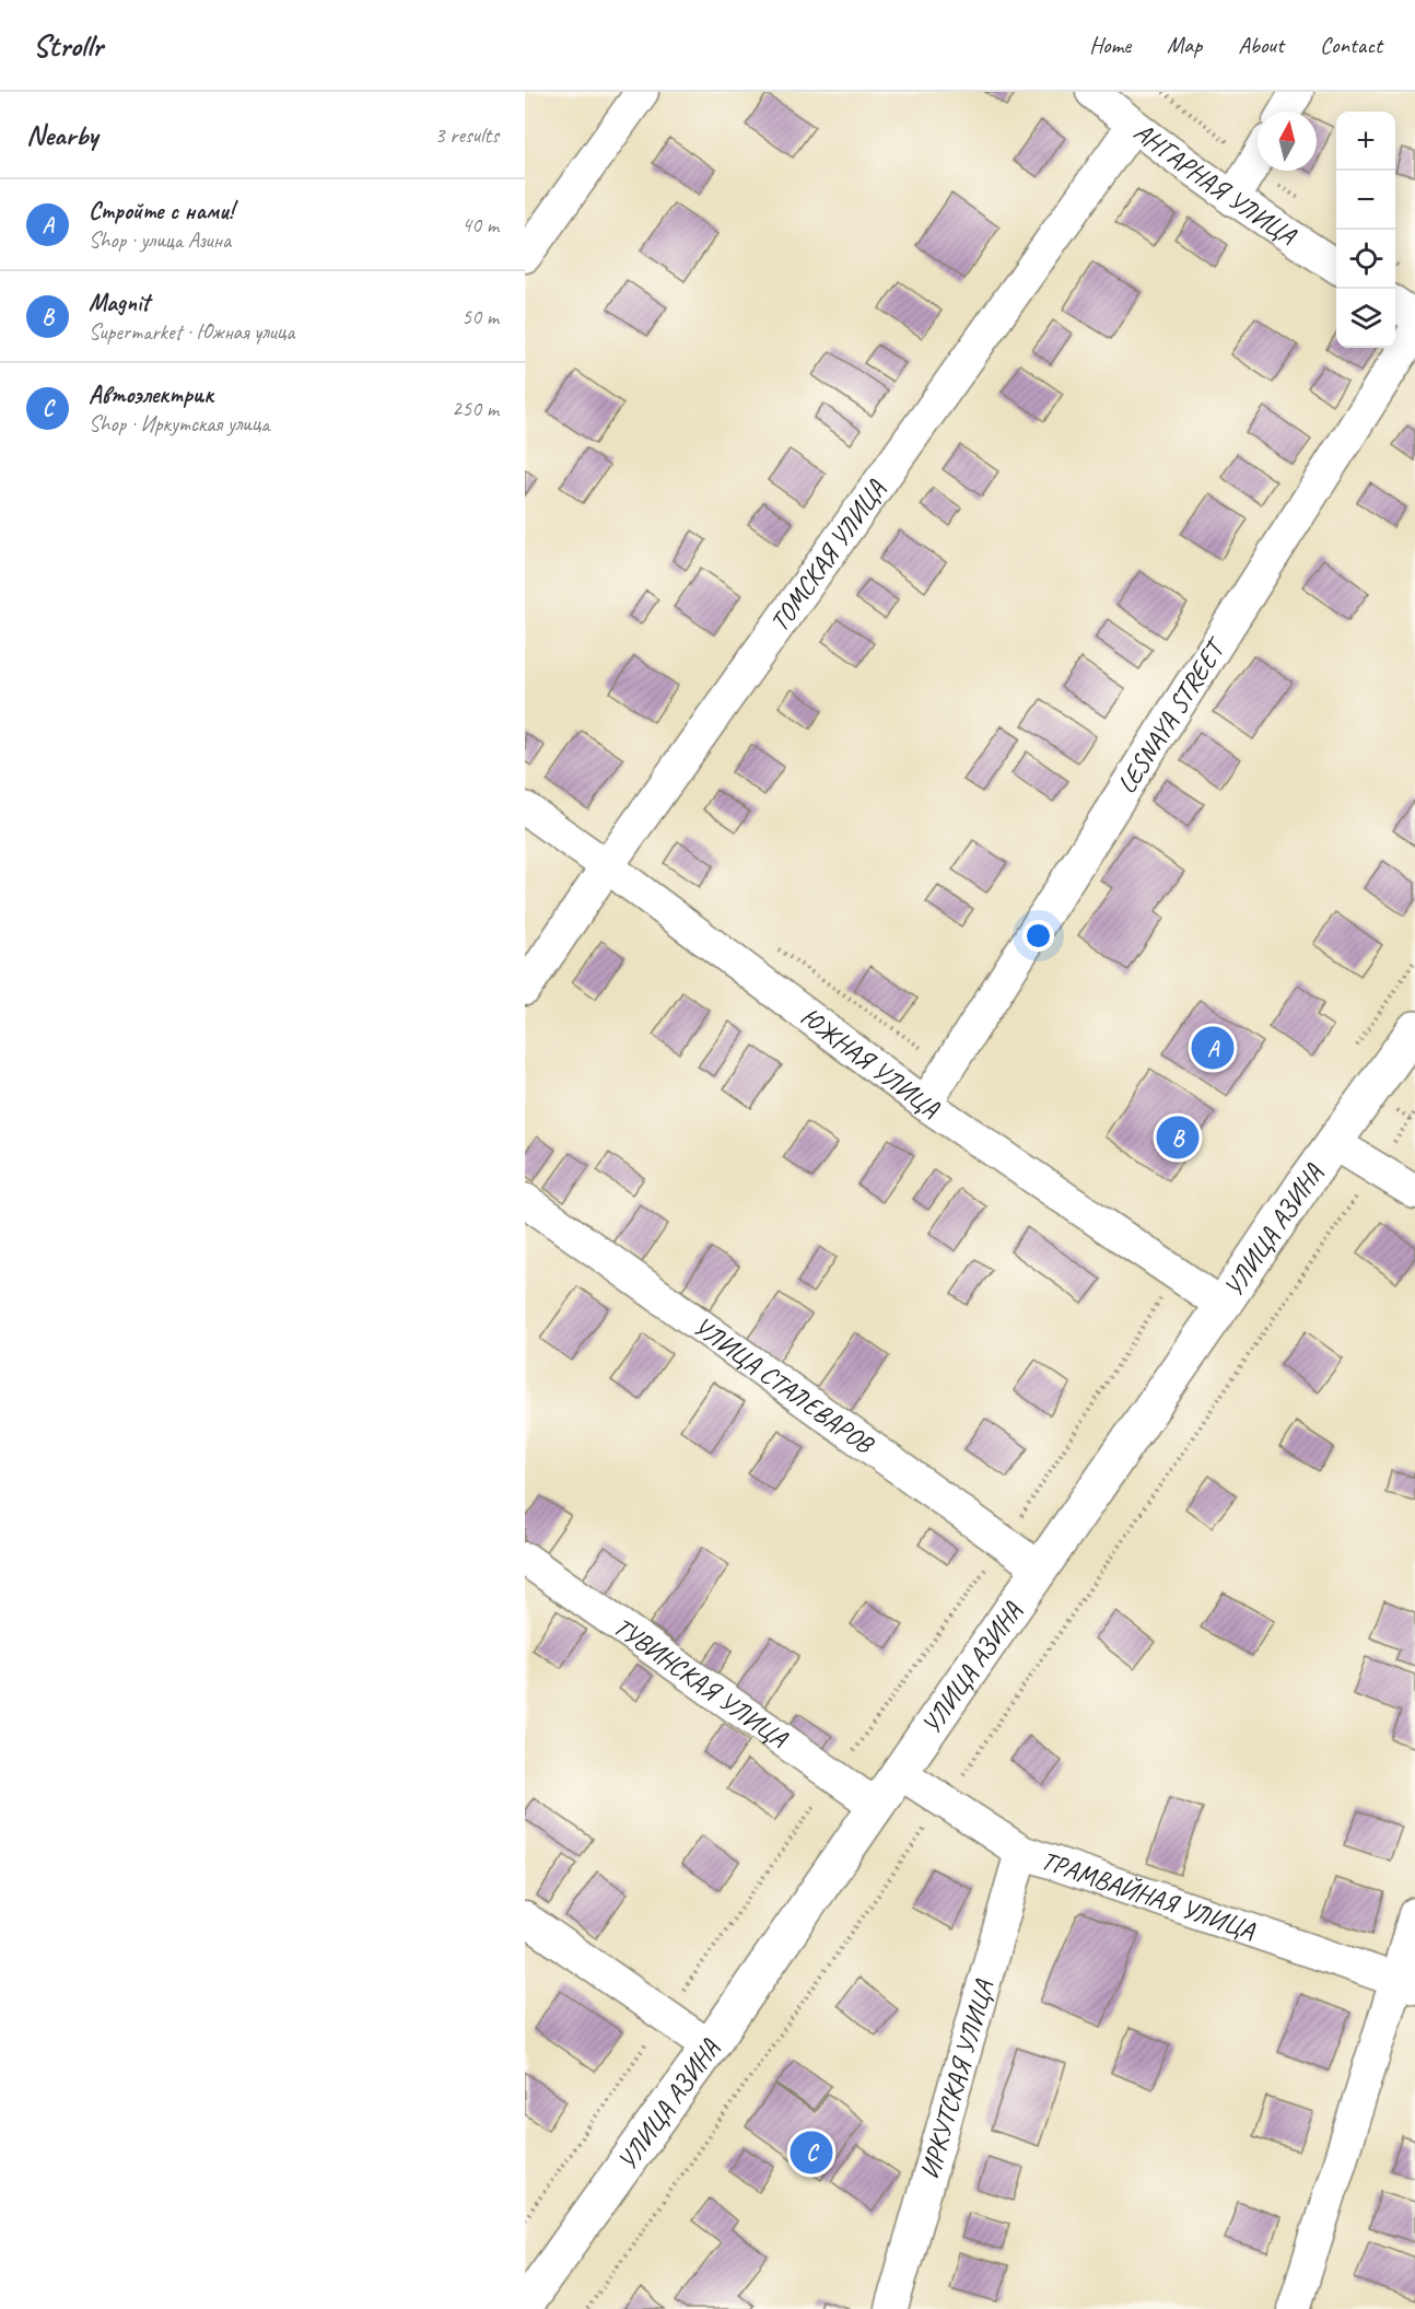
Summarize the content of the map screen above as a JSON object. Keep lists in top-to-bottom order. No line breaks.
{"streets":{"main road":["УЛИЦА АЗИНА"],"street":["АНГАРНАЯ УЛИЦА","ТОМСКАЯ УЛИЦА","LESNAYA STREET","ЮЖНАЯ УЛИЦА","УЛИЦА СТАЛЕВАРОВ","ТУВИНСКАЯ УЛИЦА","ТРАМВАЙНАЯ УЛИЦА","ИРКУТСКАЯ УЛИЦА"]},"crossings":[["АНГАРНАЯ УЛИЦА","ТОМСКАЯ УЛИЦА"],["ТОМСКАЯ УЛИЦА","ЮЖНАЯ УЛИЦА"],["LESNAYA STREET","ЮЖНАЯ УЛИЦА"],["ЮЖНАЯ УЛИЦА","УЛИЦА АЗИНА"],["УЛИЦА АЗИНА","УЛИЦА СТАЛЕВАРОВ"],["УЛИЦА АЗИНА","ТУВИНСКАЯ УЛИЦА"],["УЛИЦА АЗИНА","ТРАМВАЙНАЯ УЛИЦА"],["ТРАМВАЙНАЯ УЛИЦА","ИРКУТСКАЯ УЛИЦА"]],"north":"top","page":{"header":"Strollr","nav":["Home","Map","About","Contact"],"heading":["Nearby","3 results"],"map_buttons":["+","−"],"list":[{"mark":"A","name":"Стройте с нами!","note":"Shop · улица Азина","value":"40 m"},{"mark":"B","name":"Magnit","note":"Supermarket · Южная улица","value":"50 m"},{"mark":"C","name":"Автоэлектрик","note":"Shop · Иркутская улица","value":"250 m"}],"pins":["A","B","C"]}}
